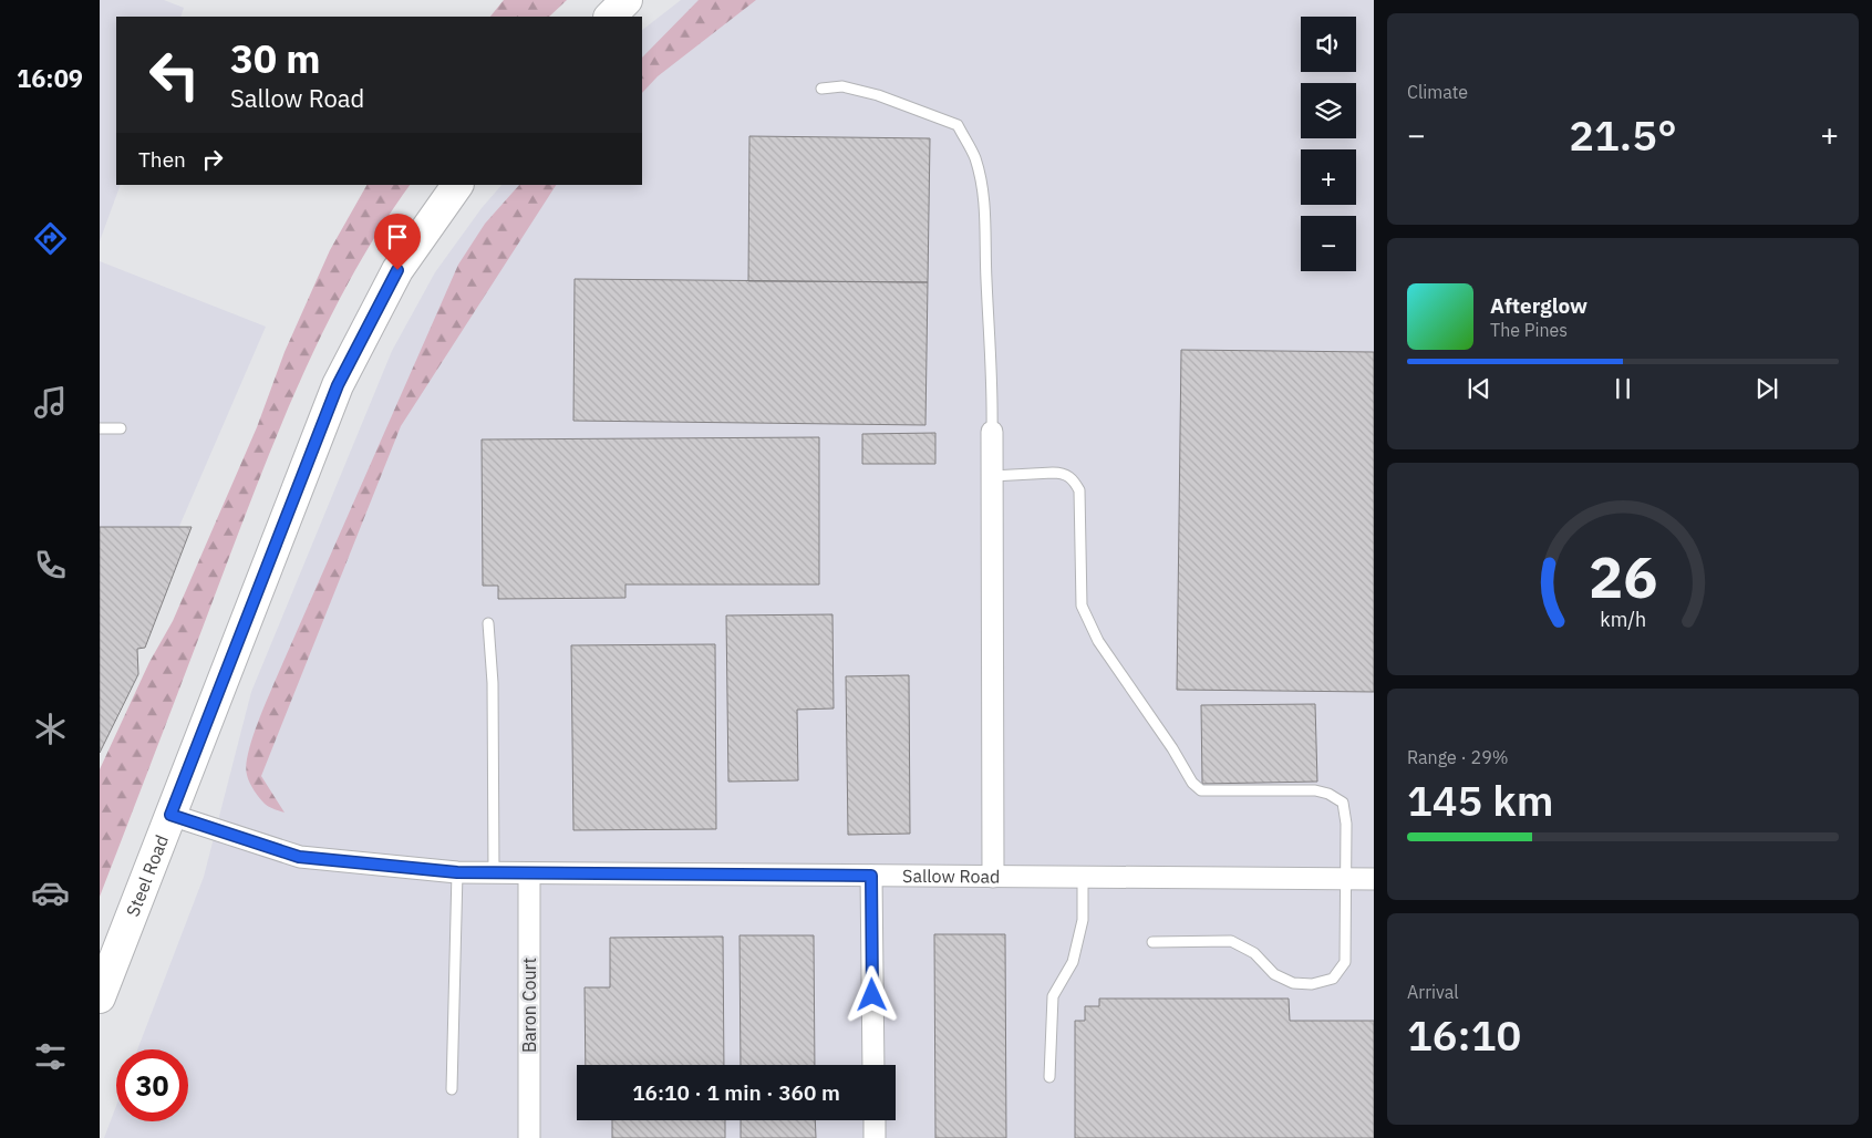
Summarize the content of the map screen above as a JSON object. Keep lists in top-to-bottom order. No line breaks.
{"streets":{"main road":["Steel Road"],"street":["Sallow Road","Baron Court"]},"crossings":[["Steel Road","Sallow Road"],["Sallow Road","Baron Court"]],"page":{"tabs":"16:09","tile":["Climate",["Range · 29%","145 km"],["Arrival","16:10"]],"map_buttons":["+","−"],"turn":["30 m","Sallow Road"],"heat":["−","21.5°","+"],"then":"Then","song":["Afterglow","The Pines"],"limit":"30","trip":"16:10 · 1 min · 360 m","gauge":["26","km/h"]}}
